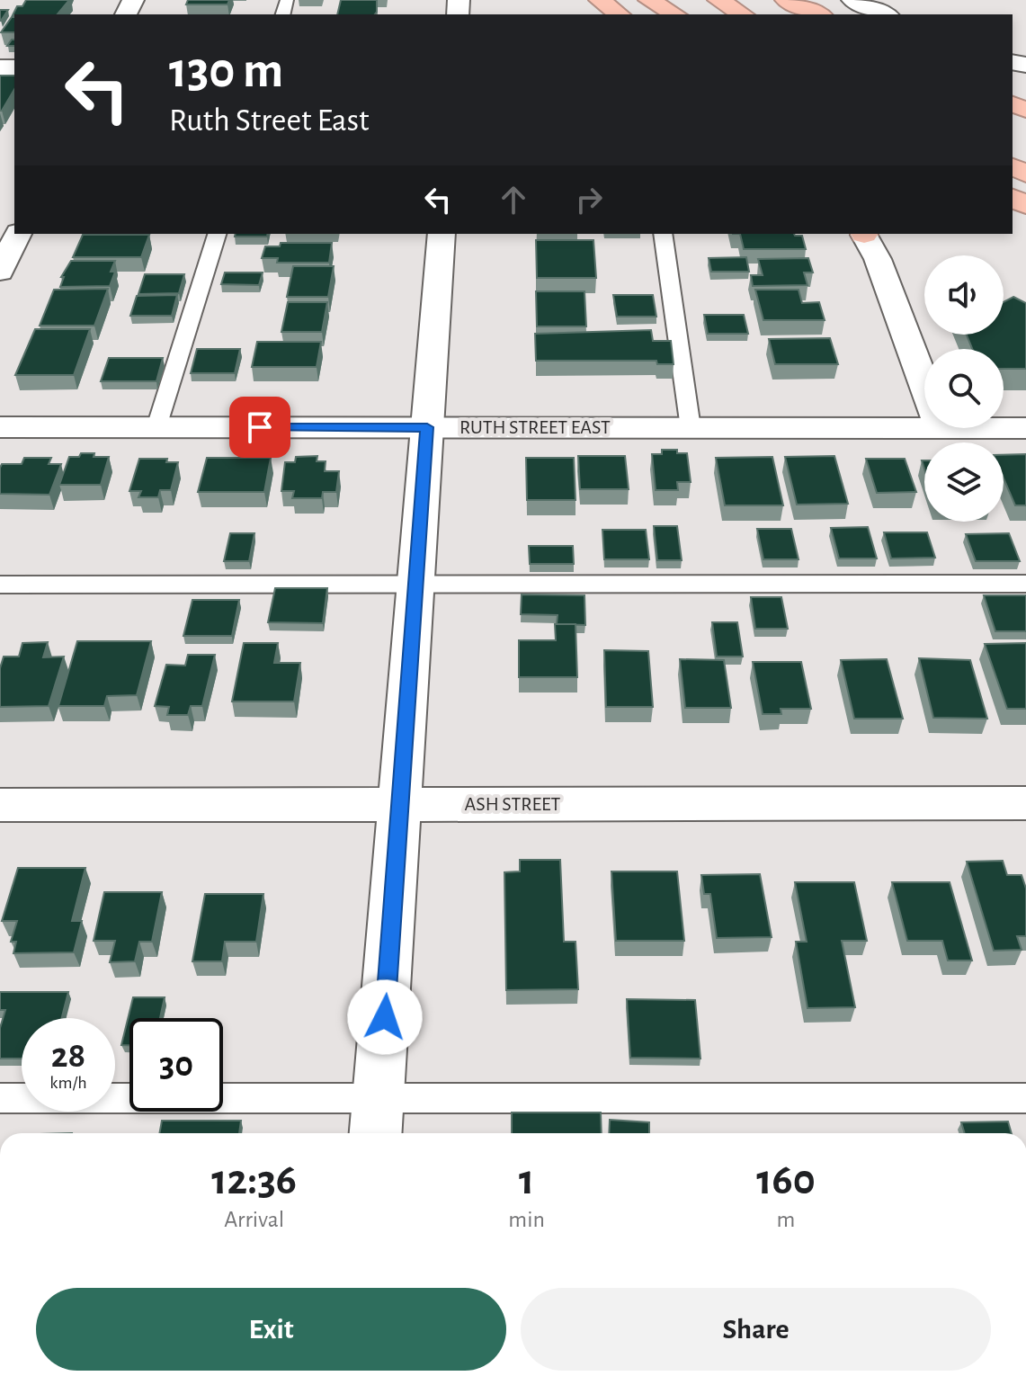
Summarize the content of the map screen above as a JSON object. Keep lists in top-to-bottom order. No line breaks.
{"streets":{"street":["RUTH STREET EAST","ASH STREET"]},"page":{"turn":["130 m","Ruth Street East"],"speed":"28 km/h","limit":"30","eta":["12:36","Arrival","1","min","160","m"],"buttons":["Exit","Share"]}}
